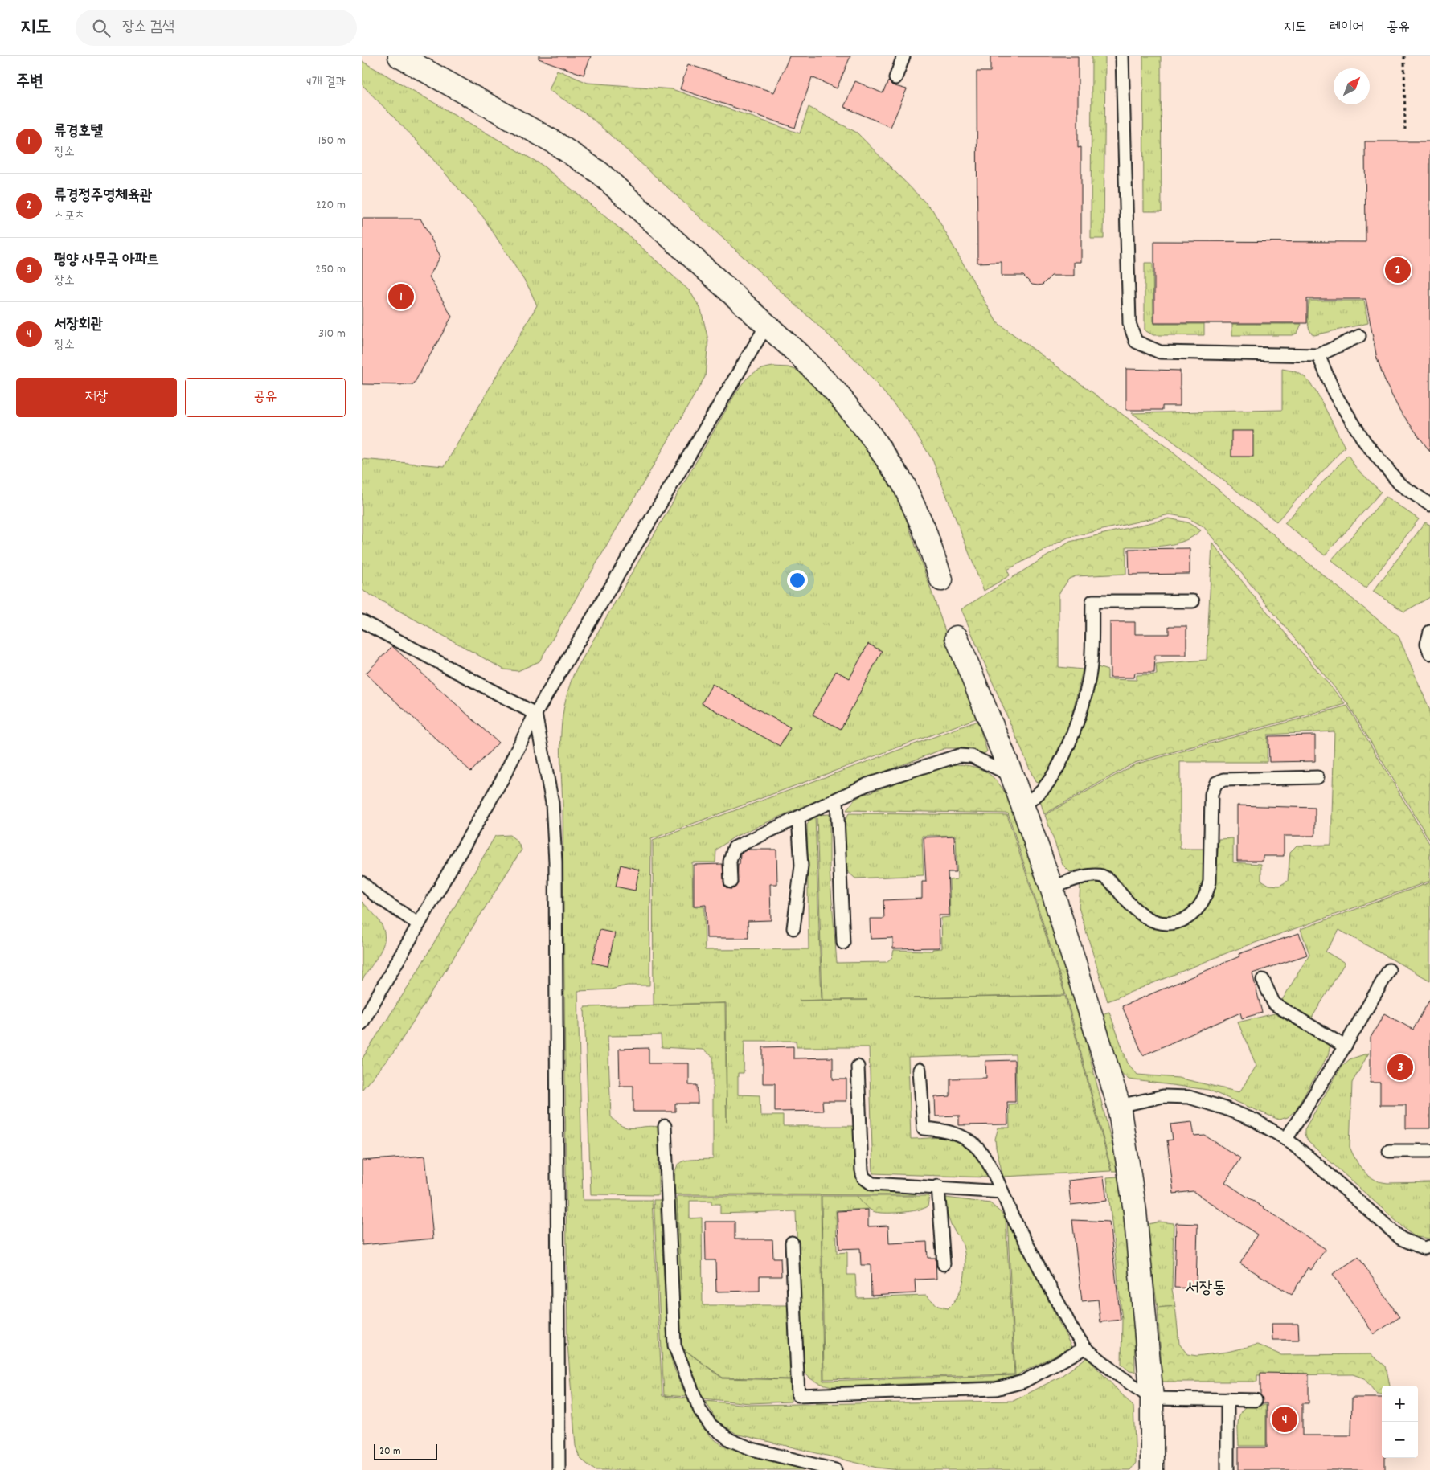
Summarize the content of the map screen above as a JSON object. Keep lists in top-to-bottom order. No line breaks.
{"districts":["서장동"],"scale_bar":"20 m","north":"top right","page":{"header":"지도","search":"장소 검색","nav":["지도","레이어","공유"],"heading":["주변","4개 결과"],"list":[{"mark":"1","name":"류경호텔","note":"장소","value":"150 m"},{"mark":"2","name":"류경정주영체육관","note":"스포츠","value":"220 m"},{"mark":"3","name":"평양 사무국 아파트","note":"장소","value":"250 m"},{"mark":"4","name":"서장회관","note":"장소","value":"310 m"}],"pins":["2","1","3","4"],"buttons":["저장","공유"],"map_buttons":["+","−"],"scale":"20 m"}}
